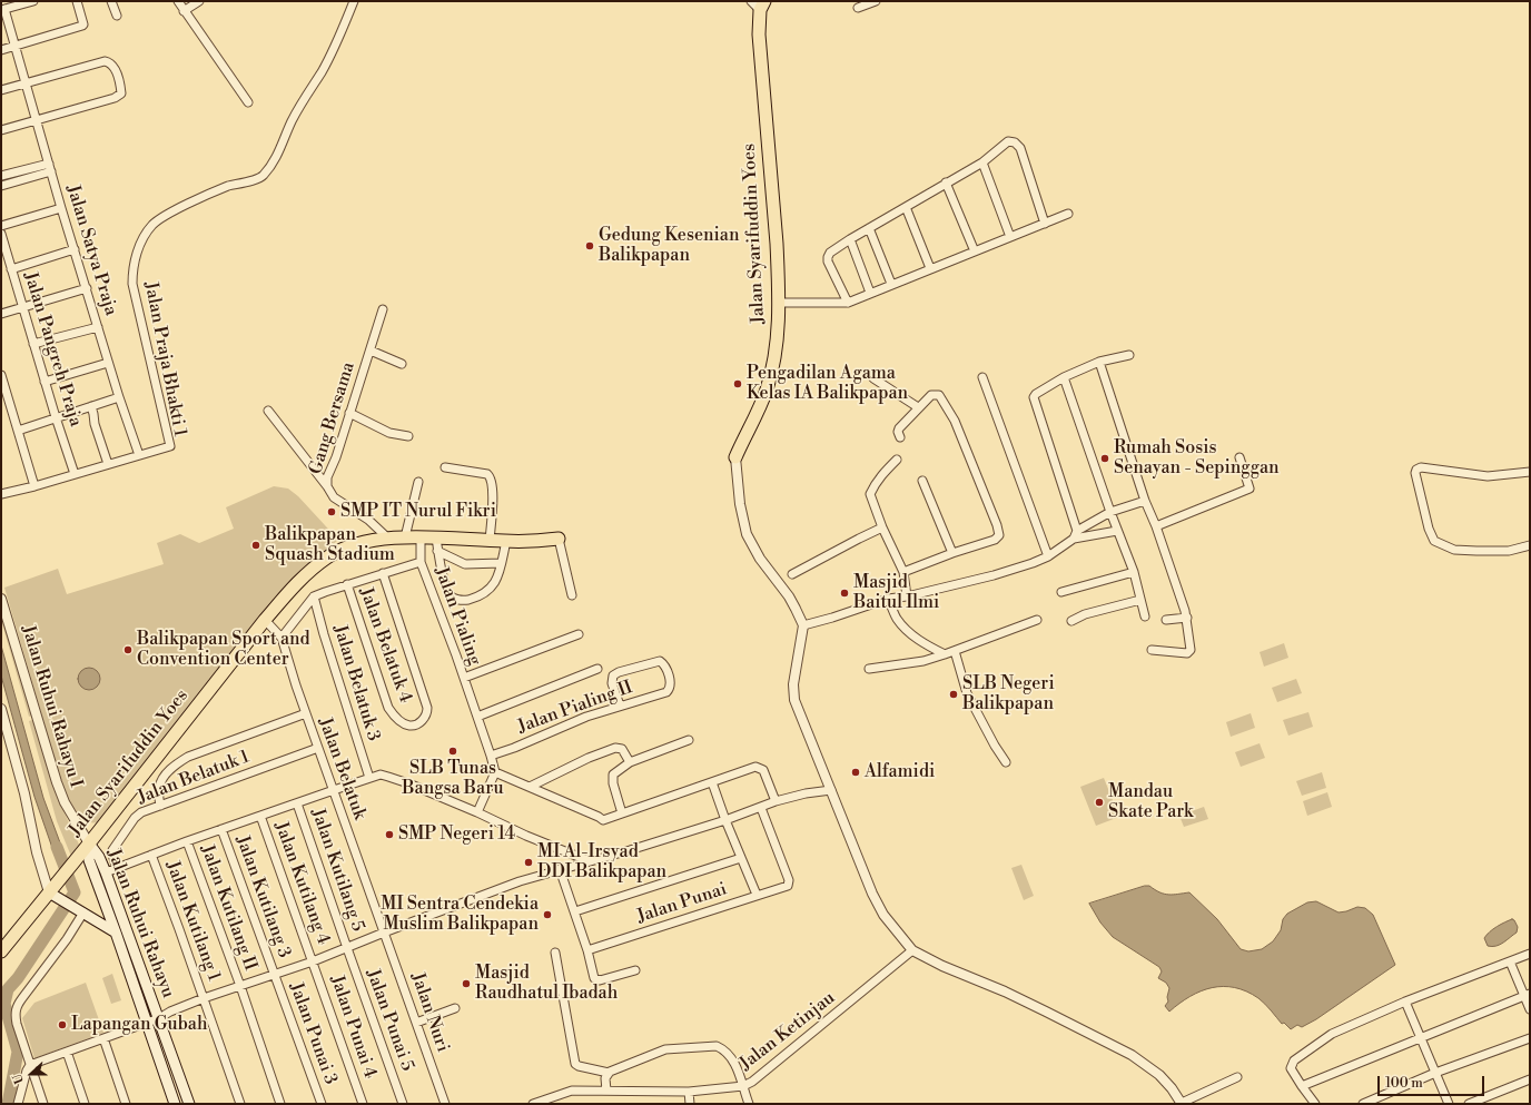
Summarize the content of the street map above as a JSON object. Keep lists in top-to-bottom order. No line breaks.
{"streets":{"highway":["Jalan Syarifuddin Yoes"],"main road":["Jalan Ruhui Rahayu"],"street":["Jalan Satya Praja","Jalan Pangreh Praja","Jalan Praja Bhakti 1","Gang Bersama","Jalan Pialing","Jalan Belatuk 4","Jalan Belatuk 3","Jalan Ruhui Rahayu I","Jalan Pialing II","Jalan Belatuk","Jalan Belatuk 1","Jalan Kutilang 5","Jalan Kutilang 4","Jalan Kutilang 3","Jalan Punai","Jalan Kutilang II","Jalan Kutilang 1","Jalan Nuri","Jalan Punai 5","Jalan Punai 4","Jalan Ketinjau","Jalan Punai 3"]},"crossings":[["Jalan Syarifuddin Yoes","Gang Bersama"],["Jalan Syarifuddin Yoes","Jalan Ruhui Rahayu I"],["Jalan Syarifuddin Yoes","Jalan Belatuk"],["Jalan Syarifuddin Yoes","Jalan Ruhui Rahayu"],["Jalan Satya Praja","Jalan Praja Bhakti 1"],["Jalan Pangreh Praja","Jalan Praja Bhakti 1"],["Jalan Pialing","Jalan Belatuk 4"],["Jalan Pialing","Jalan Belatuk 3"],["Jalan Pialing","Jalan Pialing II"],["Jalan Ruhui Rahayu I","Jalan Ruhui Rahayu"],["Jalan Belatuk","Jalan Belatuk 1"],["Jalan Belatuk","Jalan Nuri"],["Jalan Kutilang 5","Jalan Punai 5"],["Jalan Kutilang 4","Jalan Punai 4"],["Jalan Kutilang 3","Jalan Punai 3"]],"places":["Gedung Kesenian Balikpapan","Pengadilan Agama Kelas IA Balikpapan","Rumah Sosis Senayan - Sepinggan","SMP IT Nurul Fikri","Balikpapan Squash Stadium","Masjid Baitul Ilmi","Balikpapan Sport and Convention Center","SLB Negeri Balikpapan","SLB Tunas Bangsa Baru","Alfamidi","Mandau Skate Park","SMP Negeri 14","MI Al-Irsyad DDI Balikpapan","MI Sentra Cendekia Muslim Balikpapan","Masjid Raudhatul Ibadah","Lapangan Gubah"],"scale_bar":"100 m","north":"left"}
